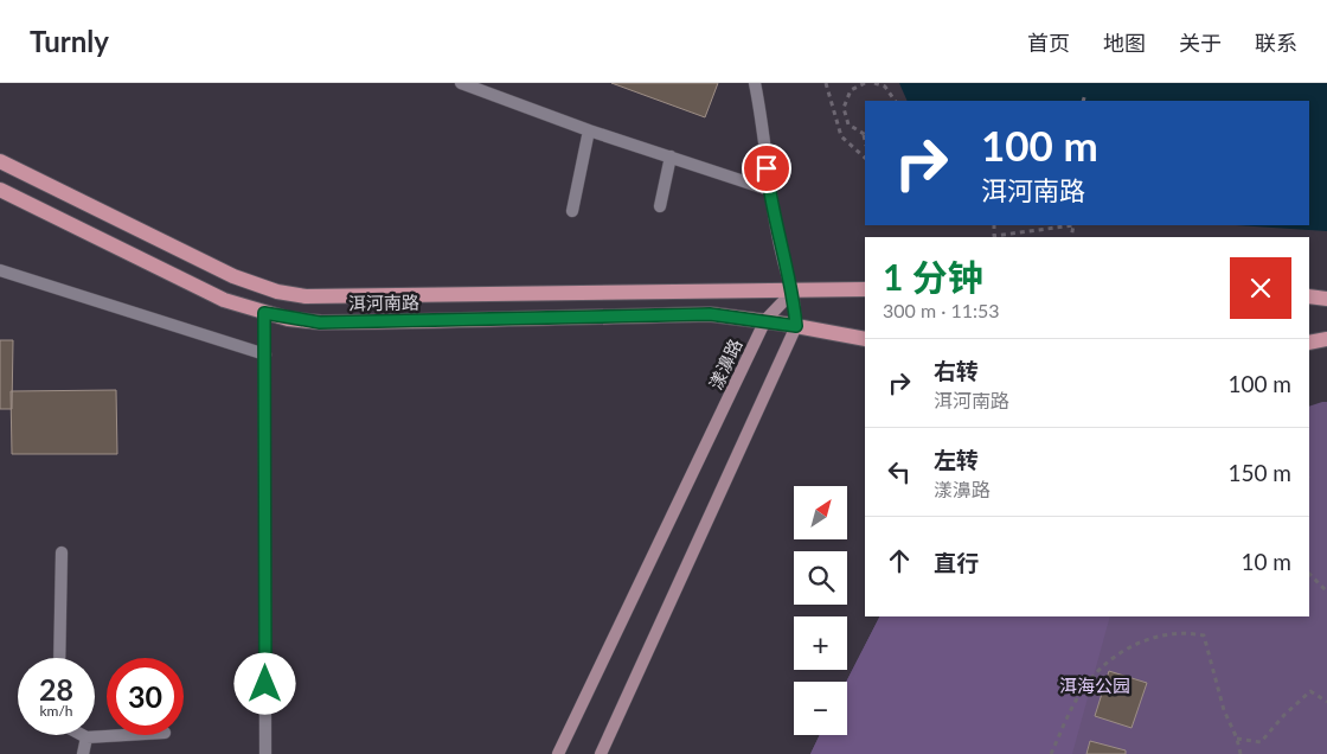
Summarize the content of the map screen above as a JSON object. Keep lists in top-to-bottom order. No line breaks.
{"streets":{"main road":["洱河南路","漾濞路"]},"crossings":[["洱河南路","漾濞路"]],"parks":["洱海公园"],"north":"top right","page":{"header":"Turnly","nav":["首页","地图","关于","联系"],"turn":["100 m","洱河南路"],"heading":["1 分钟","300 m · 11:53"],"list":[{"name":"右转","note":"洱河南路","value":"100 m"},{"name":"左转","note":"漾濞路","value":"150 m"},{"name":"直行","value":"10 m"}],"map_buttons":["+","−"],"speed":"28 km/h","limit":"30"}}
